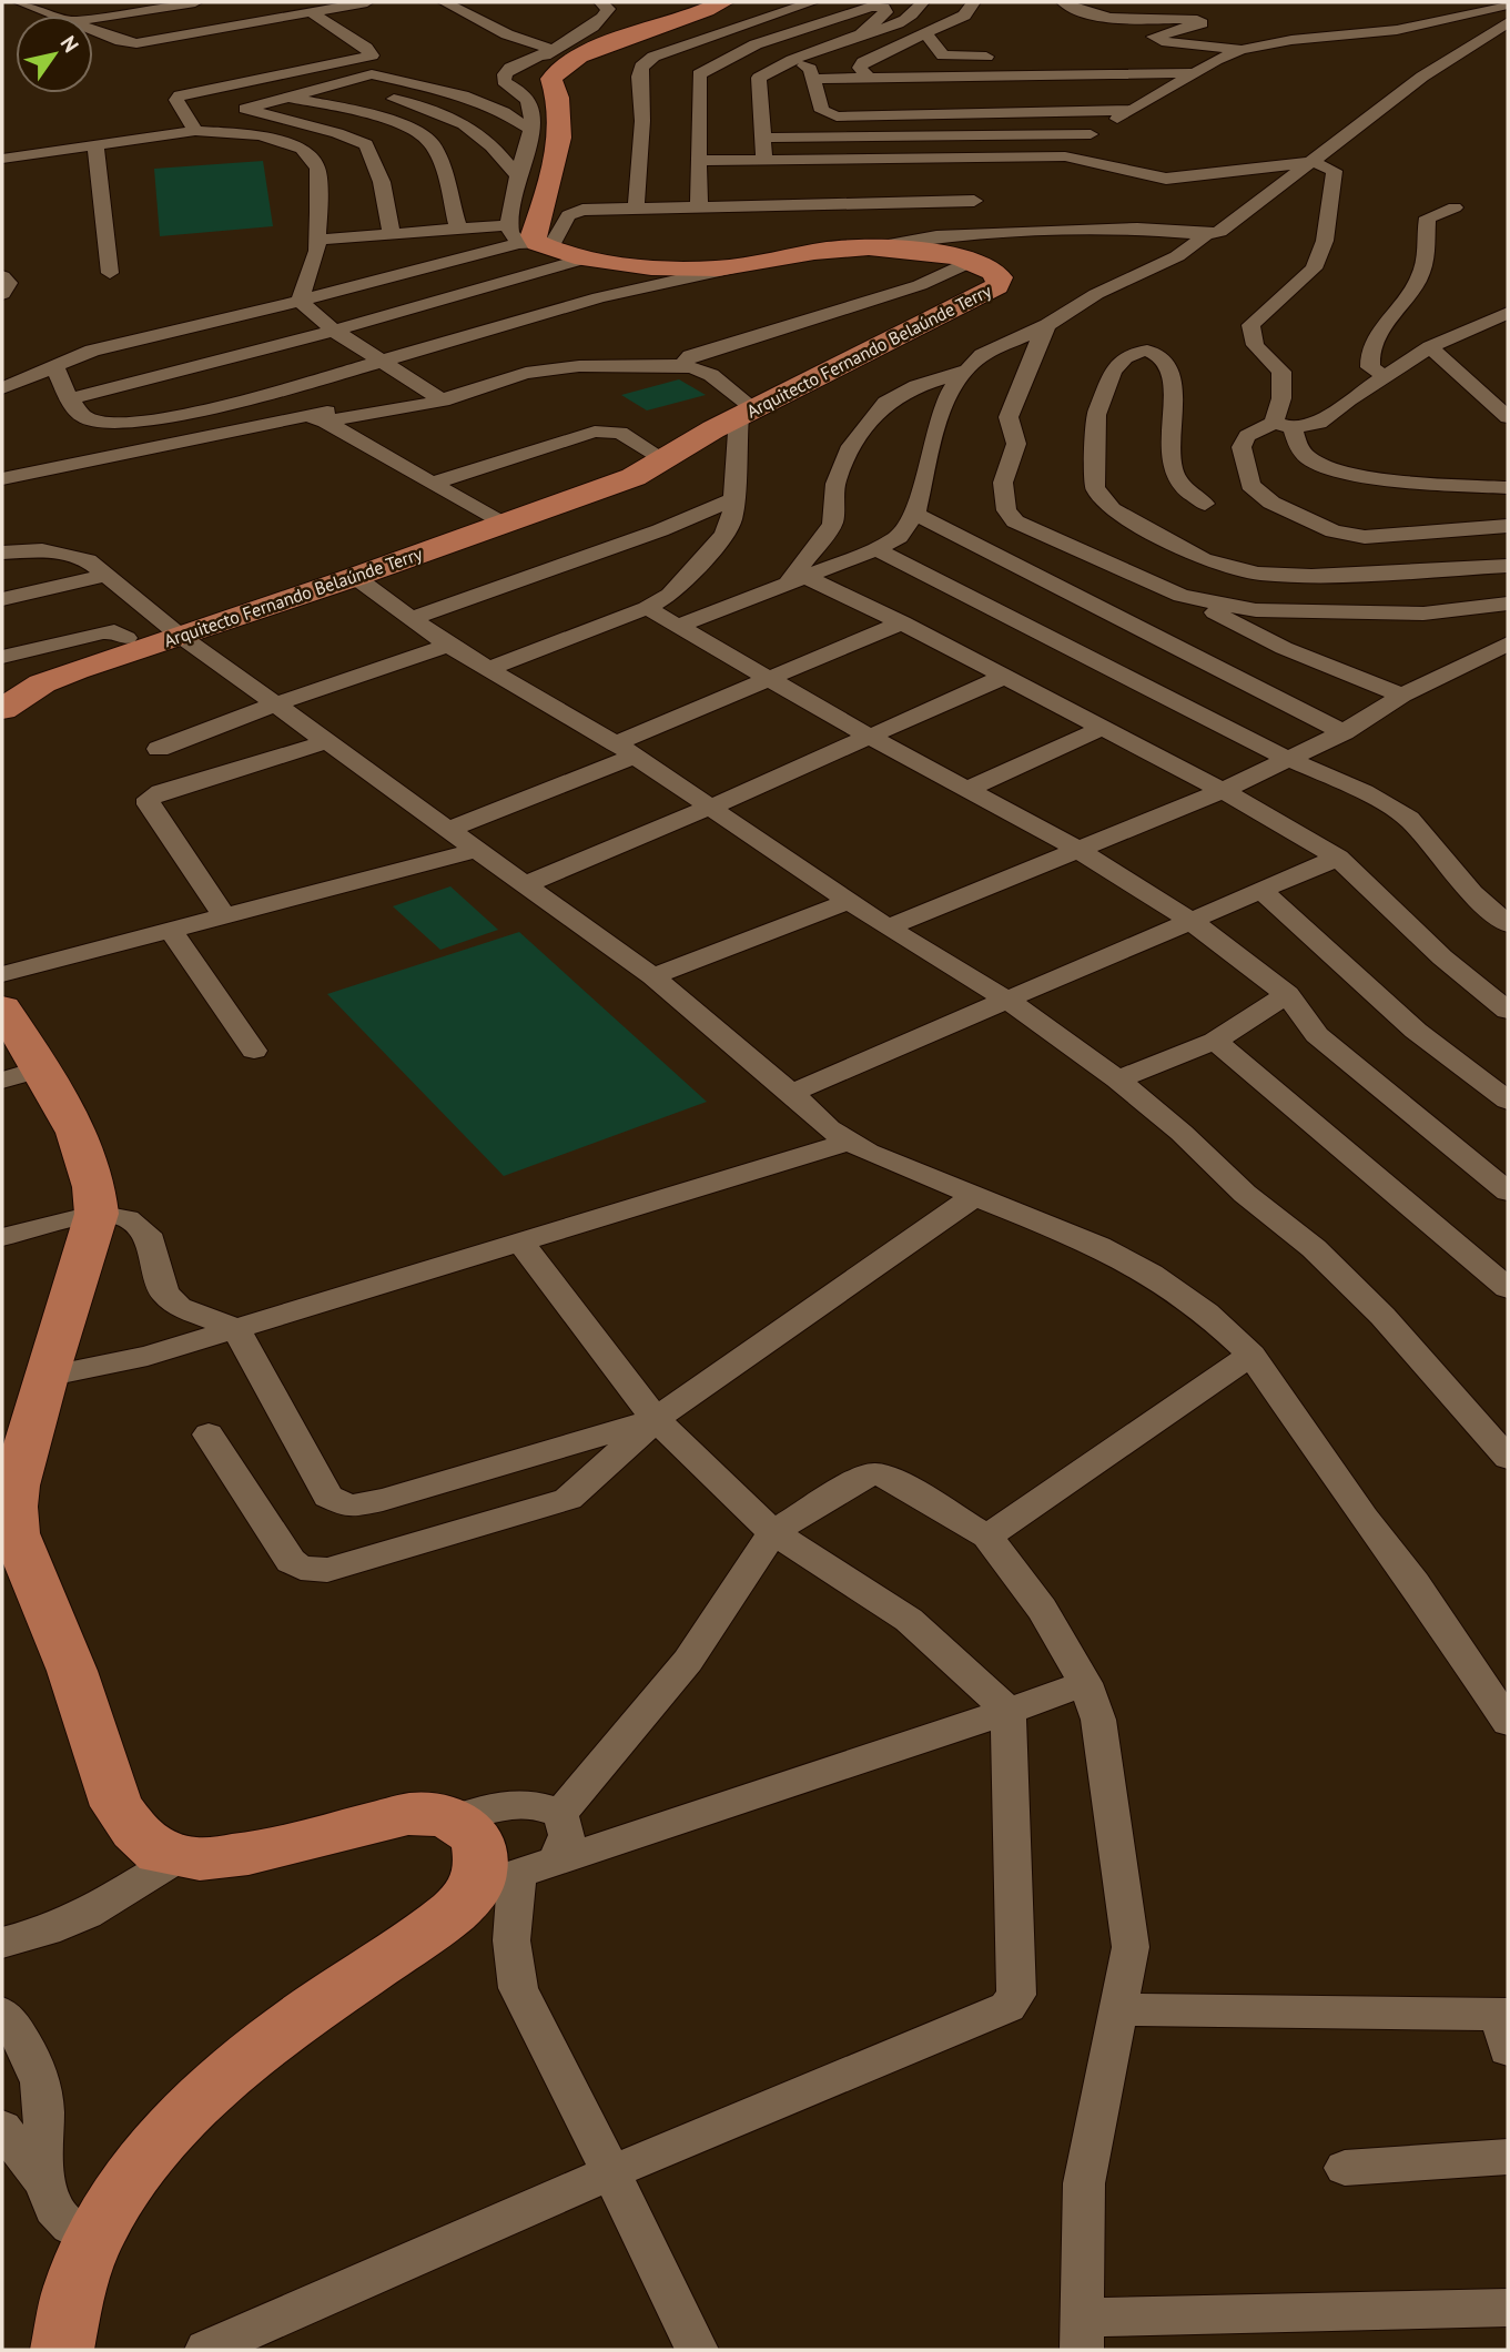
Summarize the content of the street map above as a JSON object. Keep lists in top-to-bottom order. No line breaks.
{"streets":{"main road":["Arquitecto Fernando Belaúnde Terry"]},"north":"top right"}
